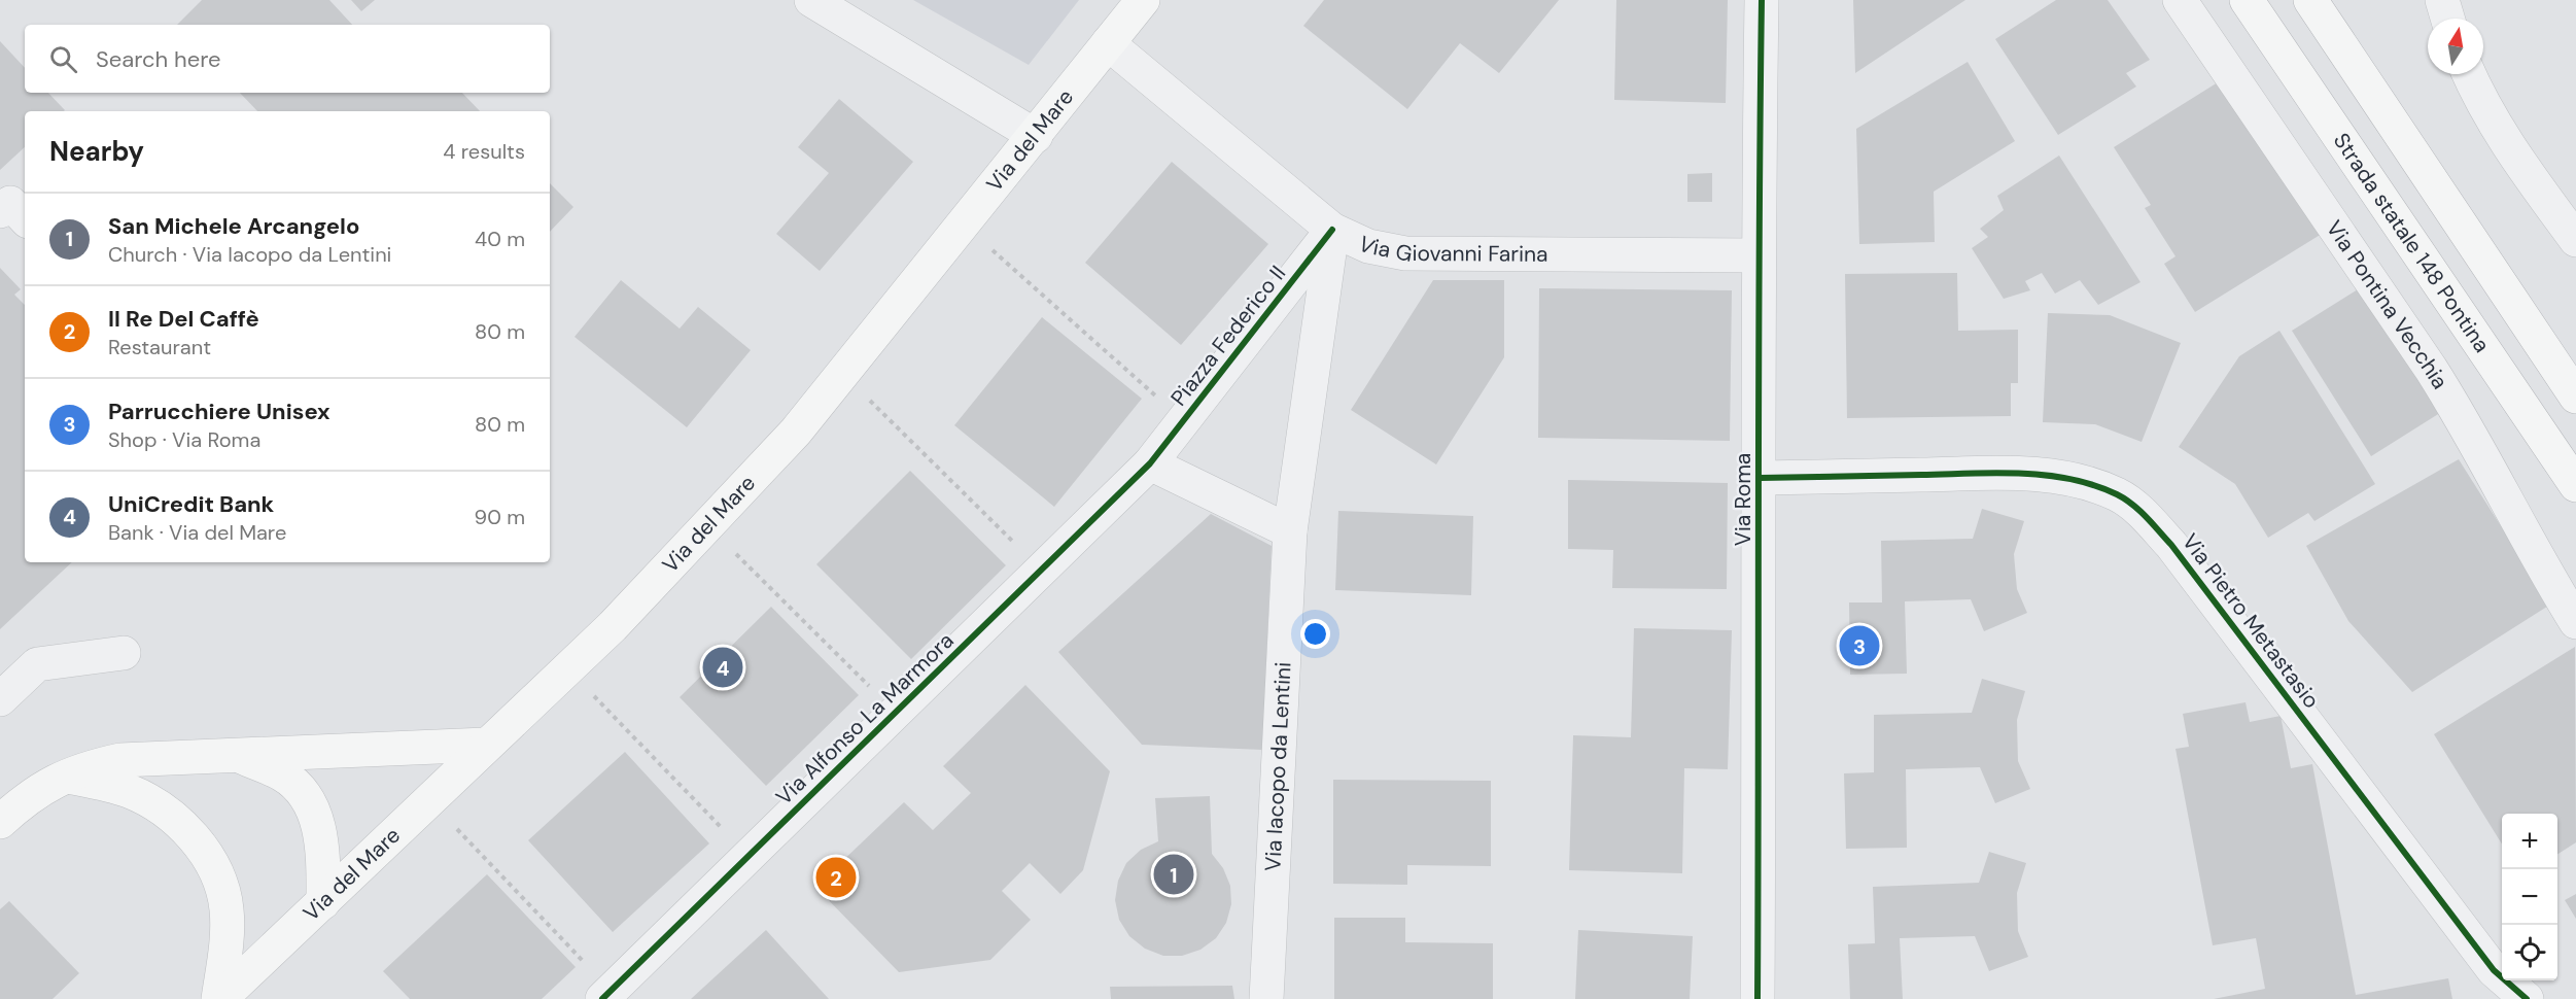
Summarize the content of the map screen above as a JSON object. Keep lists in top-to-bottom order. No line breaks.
{"streets":{"main road":["Via del Mare","Strada statale 148 Pontina"],"street":["Via Giovanni Farina","Via Pontina Vecchia","Piazza Federico II","Via Roma","Via Pietro Metastasio","Via Alfonso La Marmora","Via Iacopo da Lentini"]},"crossings":[["Via del Mare","Via Giovanni Farina"],["Via Giovanni Farina","Piazza Federico II"],["Via Giovanni Farina","Via Roma"],["Piazza Federico II","Via Alfonso La Marmora"],["Via Roma","Via Pietro Metastasio"]],"north":"top","page":{"search":"Search here","heading":["Nearby","4 results"],"list":[{"mark":"1","name":"San Michele Arcangelo","note":"Church · Via Iacopo da Lentini","value":"40 m"},{"mark":"2","name":"Il Re Del Caffè","note":"Restaurant","value":"80 m"},{"mark":"3","name":"Parrucchiere Unisex","note":"Shop · Via Roma","value":"80 m"},{"mark":"4","name":"UniCredit Bank","note":"Bank · Via del Mare","value":"90 m"}],"pins":["3","4","1","2"],"map_buttons":["+","−"]}}
